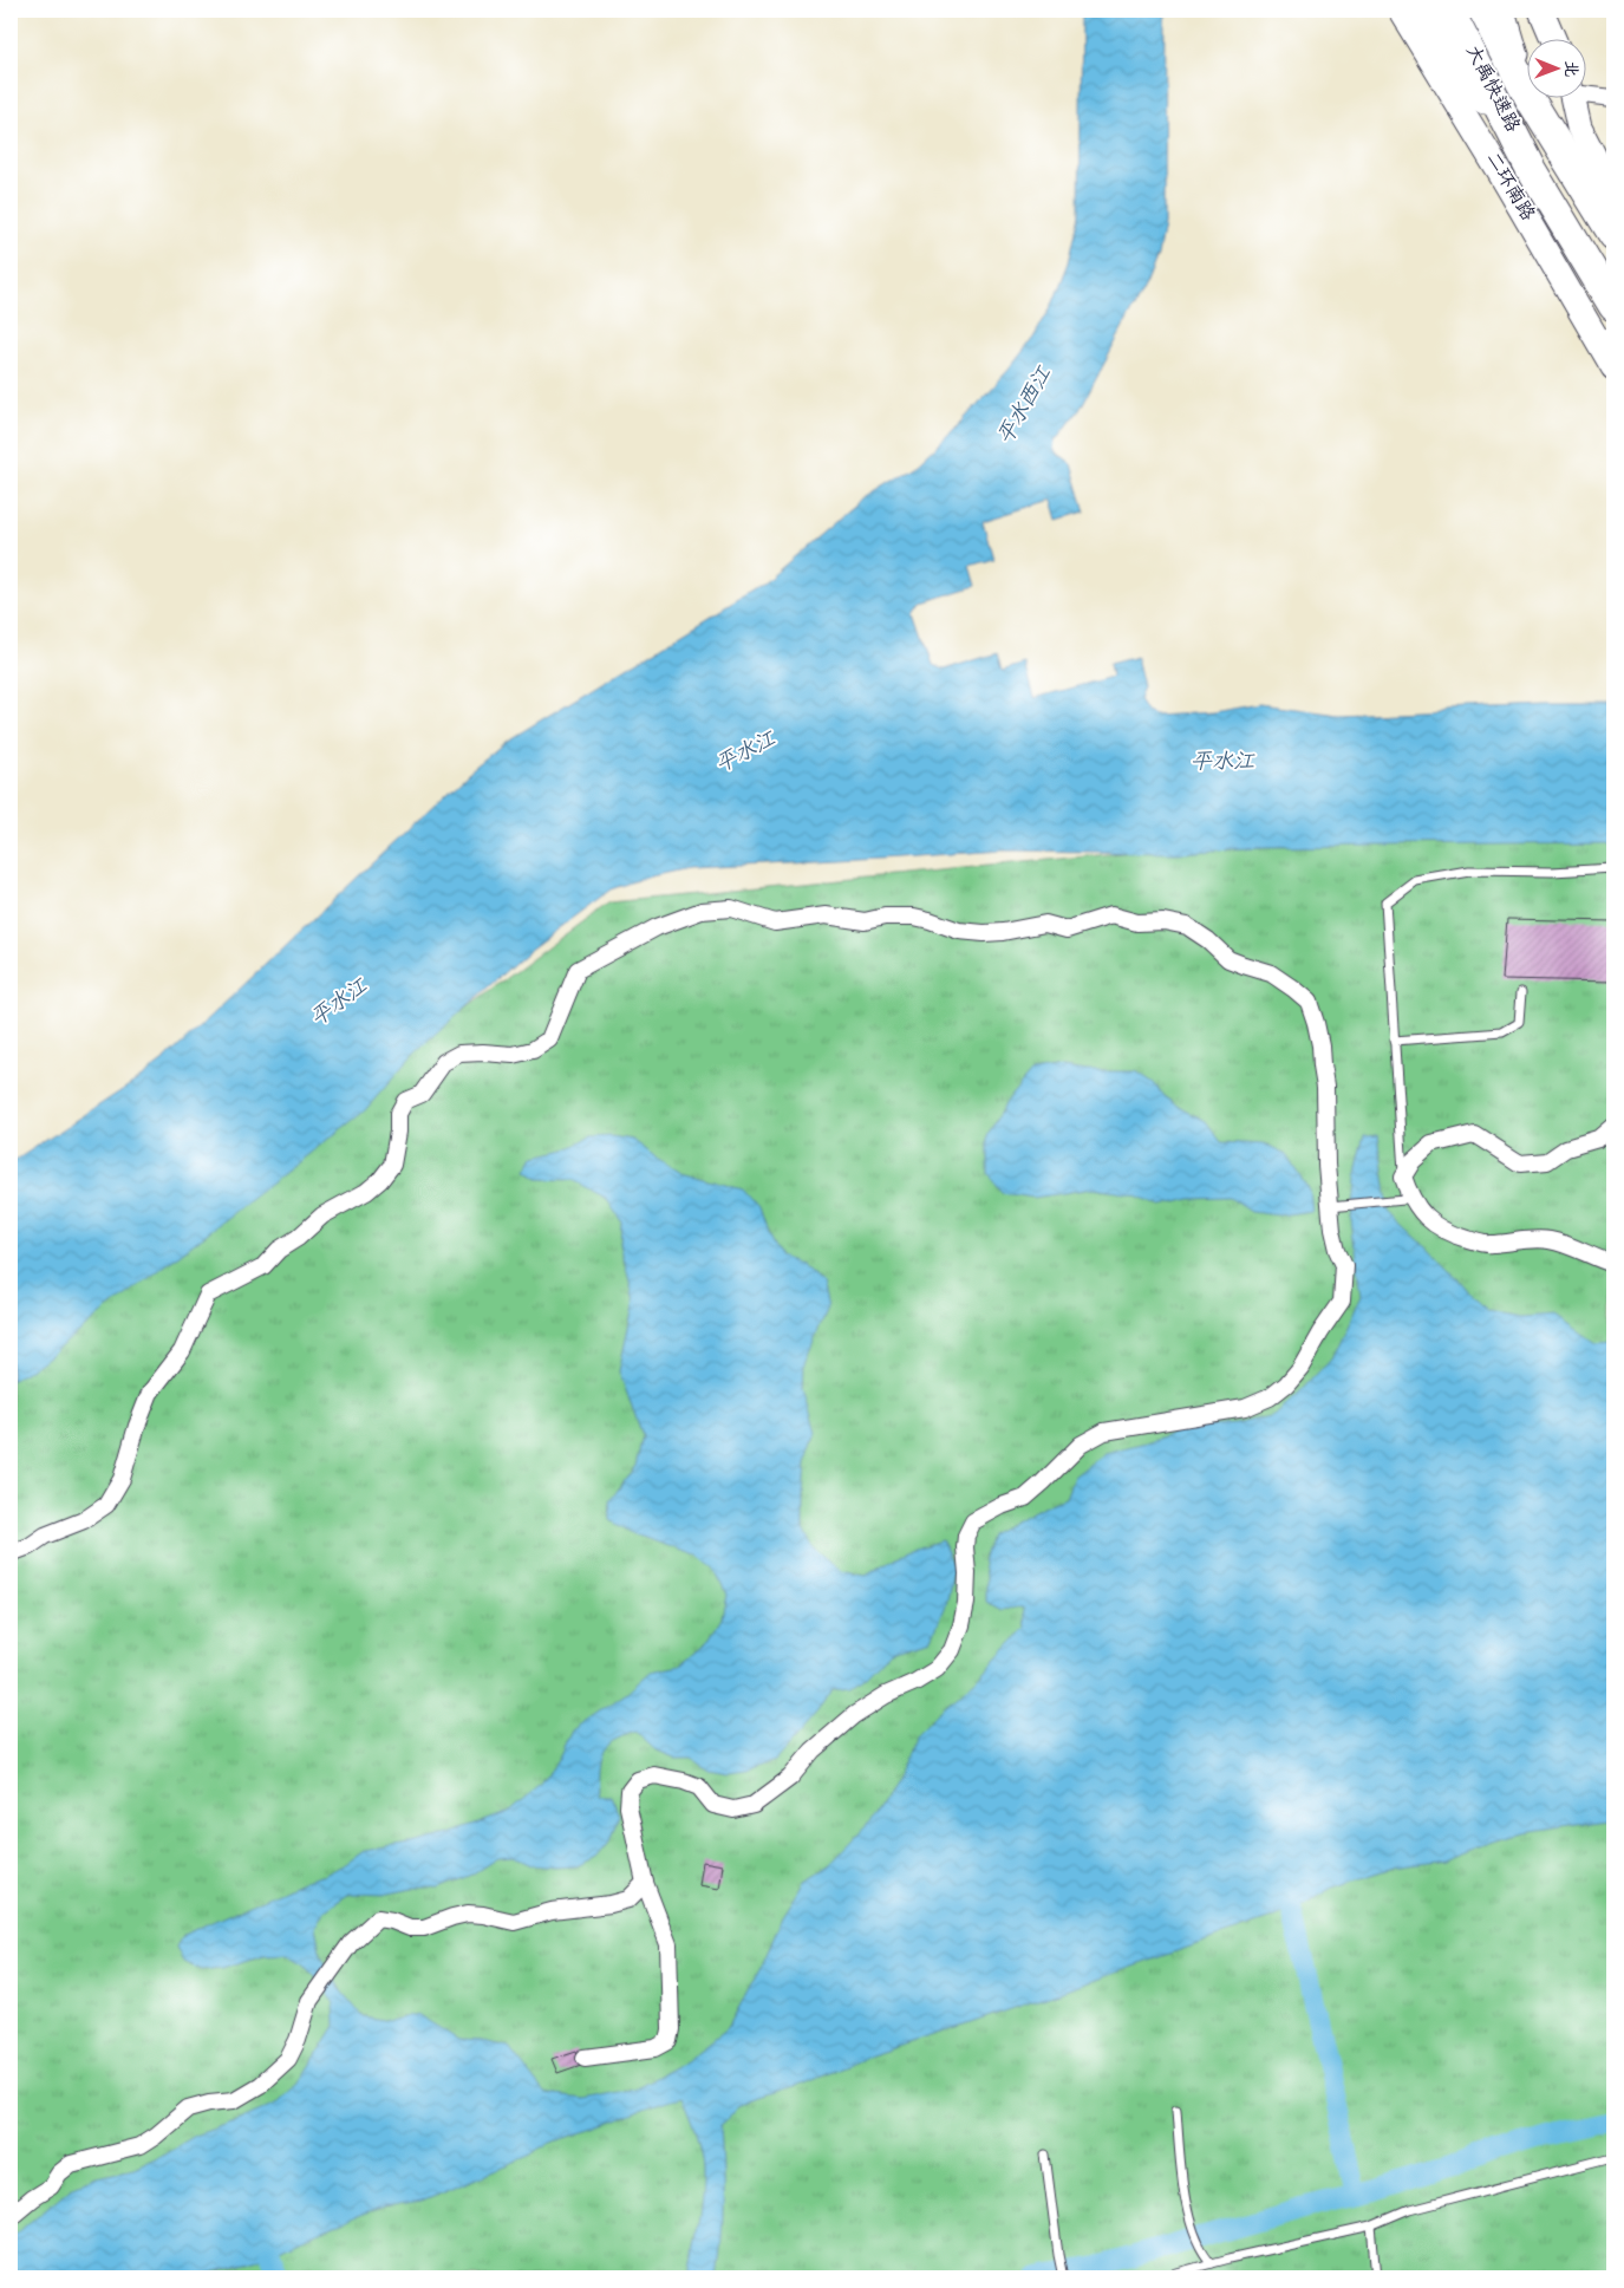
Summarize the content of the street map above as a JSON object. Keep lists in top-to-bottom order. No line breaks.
{"streets":{"highway":["大禹快速路","二环南路"]},"crossings":[["大禹快速路","二环南路"]],"water":["平水西江","平水江"],"north":"right"}
